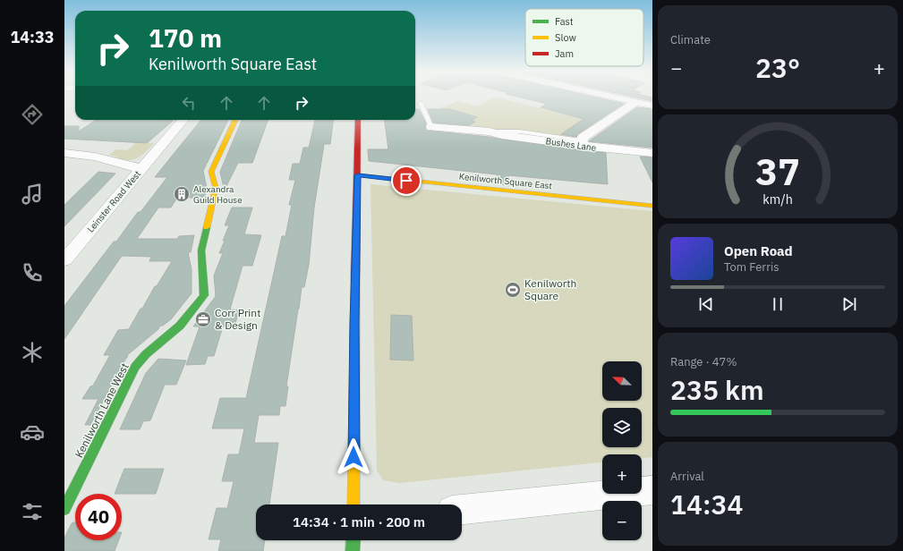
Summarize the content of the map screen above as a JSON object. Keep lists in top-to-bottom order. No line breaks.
{"streets":{"street":["Bushes Lane","Kenilworth Square East","Leinster Road West","Kenilworth Lane West"]},"places":{"building":["Alexandra Guild House"],"sports":["Kenilworth Square"],"office":["Corr Print & Design"]},"legend":["Fast","Slow","Jam"],"north":"top left","page":{"tabs":"14:33","tile":["Climate",["Range · 47%","235 km"],["Arrival","14:34"]],"turn":["170 m","Kenilworth Square East"],"heat":["−","23°","+"],"song":["Open Road","Tom Ferris"],"map_buttons":["+","−"],"limit":"40","trip":"14:34 · 1 min · 200 m","gauge":["37","km/h"]}}
